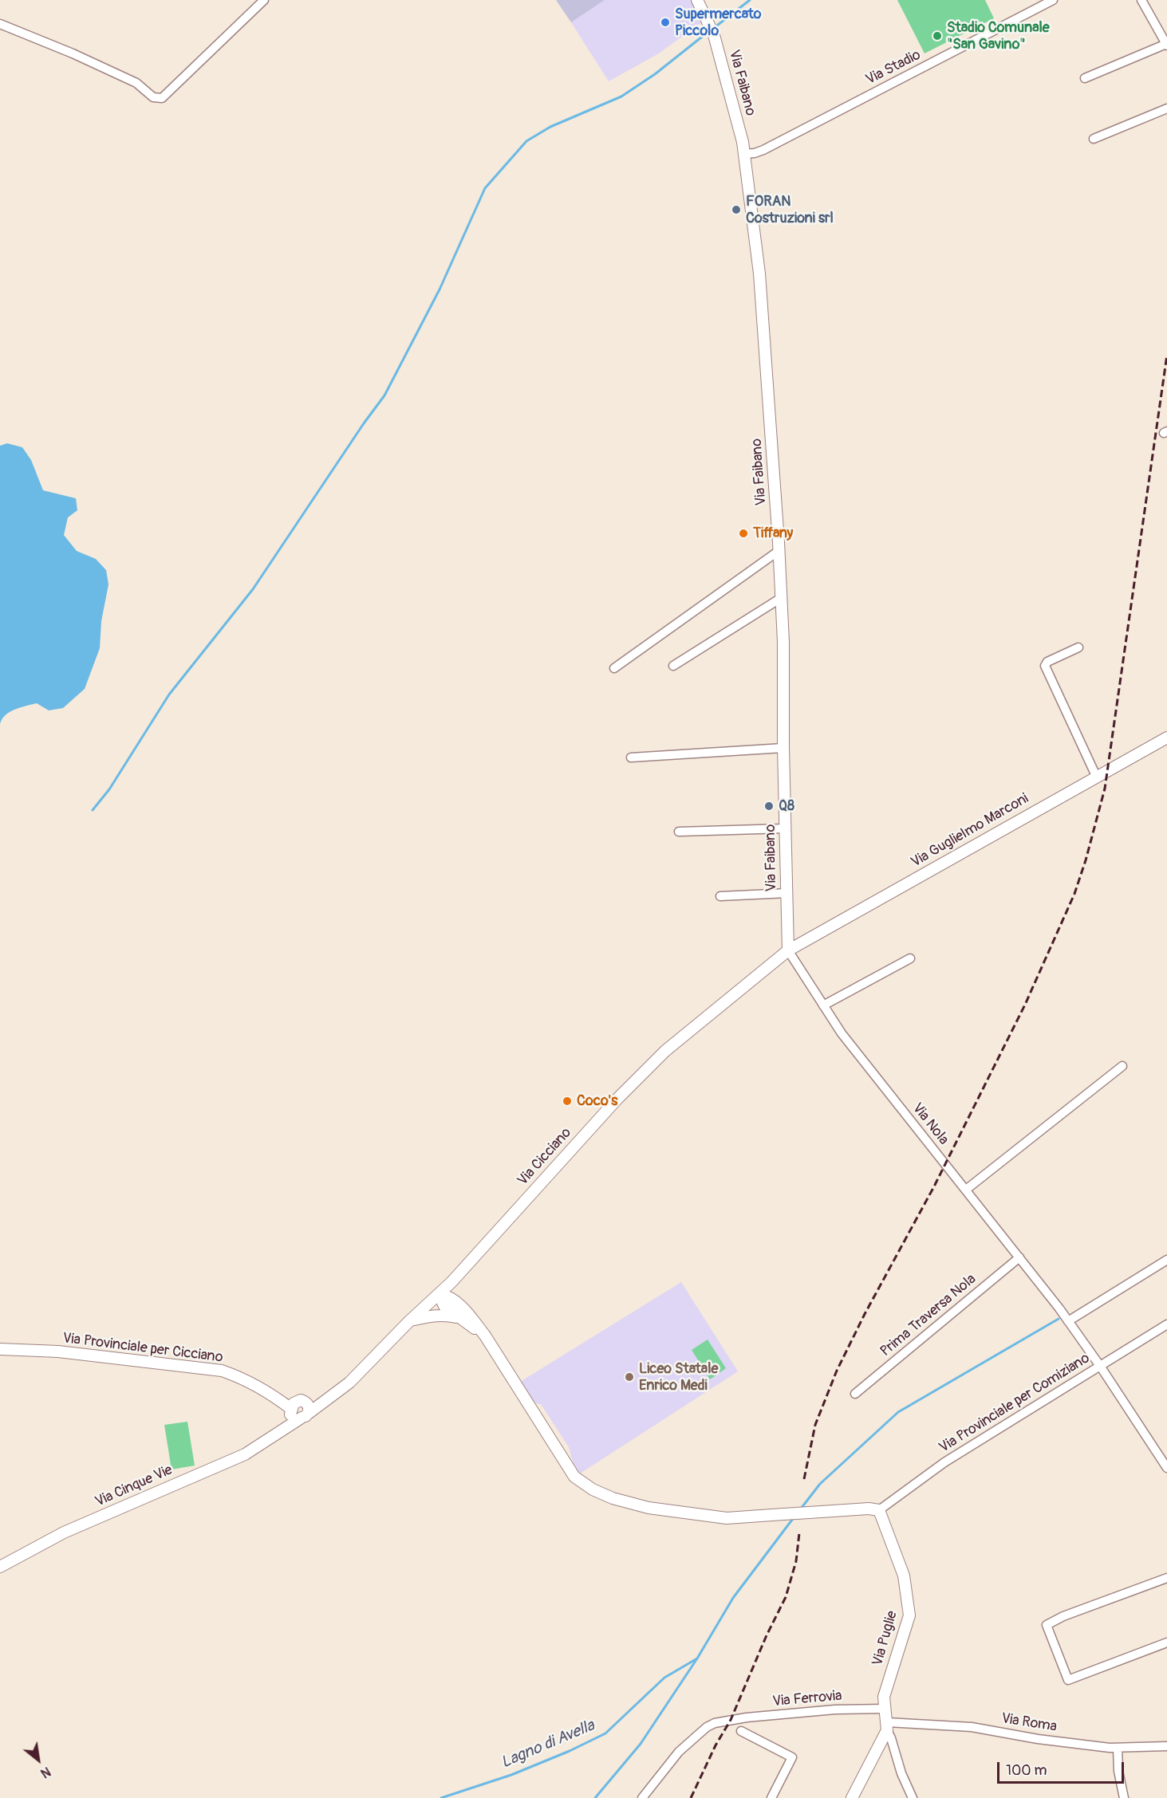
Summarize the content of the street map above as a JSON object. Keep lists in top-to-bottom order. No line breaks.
{"streets":{"street":["Via Stadio","Via Faibano","Via Guglielmo Marconi","Via Nola","Via Cicciano","Prima Traversa Nola","Via Provinciale per Cicciano","Via Provinciale per Comiziano","Via Cinque Vie","Via Puglie","Via Ferrovia","Via Roma"]},"crossings":[["Via Stadio","Via Faibano"],["Via Faibano","Via Guglielmo Marconi"],["Via Faibano","Via Nola"],["Via Faibano","Via Cicciano"],["Via Guglielmo Marconi","Via Nola"],["Via Guglielmo Marconi","Via Cicciano"],["Via Nola","Via Cicciano"],["Via Nola","Prima Traversa Nola"],["Via Cicciano","Via Provinciale per Cicciano"],["Via Cicciano","Via Cinque Vie"],["Via Provinciale per Cicciano","Via Cinque Vie"],["Via Provinciale per Comiziano","Via Puglie"],["Via Puglie","Via Ferrovia"],["Via Puglie","Via Roma"]],"water":["Lagno di Avella"],"places":["Supermercato Piccolo","Stadio Comunale \"San Gavino\"","FORAN Costruzioni srl","Tiffany","Q8","Coco's","Liceo Statale Enrico Medi"],"scale_bar":"100 m","north":"bottom right"}
